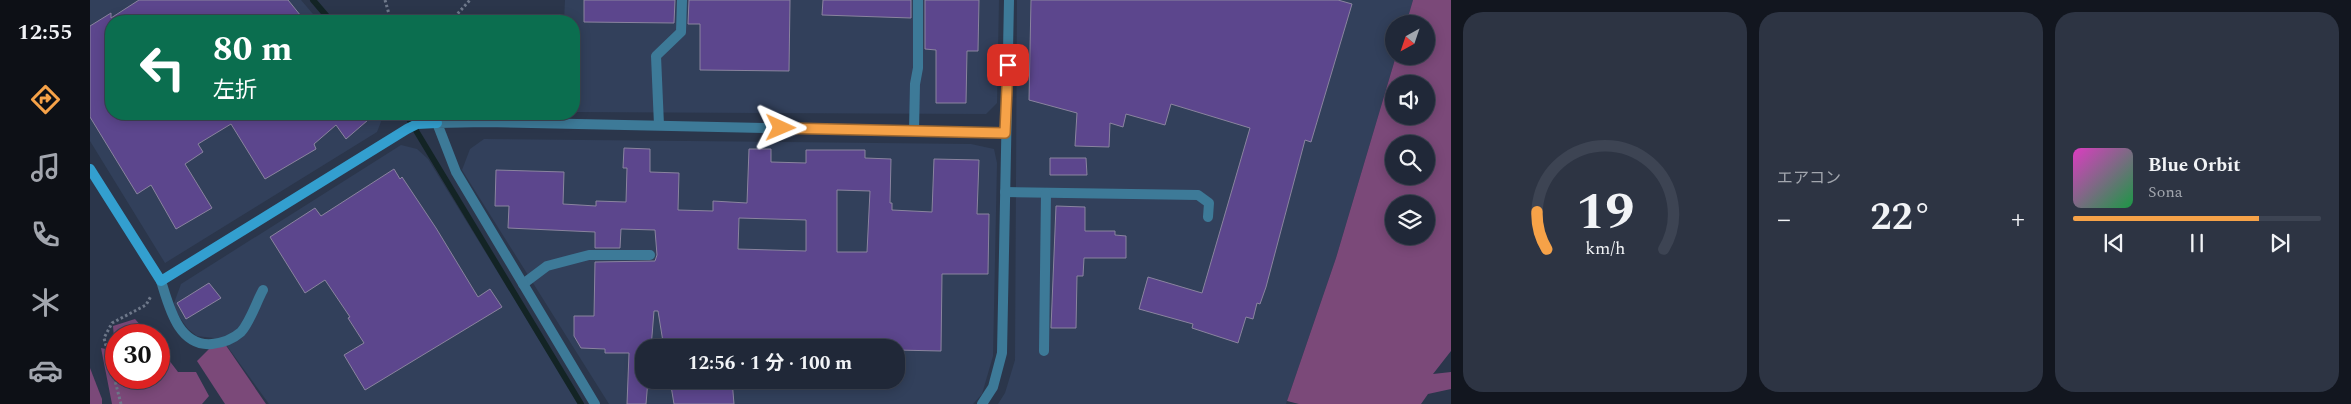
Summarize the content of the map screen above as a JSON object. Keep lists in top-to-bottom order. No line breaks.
{"north":"bottom left","page":{"tabs":"12:55","tile":"エアコン","turn":["80 m","左折"],"song":["Blue Orbit","Sona"],"heat":["−","22°","+"],"limit":"30","trip":"12:56 · 1 分 · 100 m","gauge":["19","km/h"]}}
